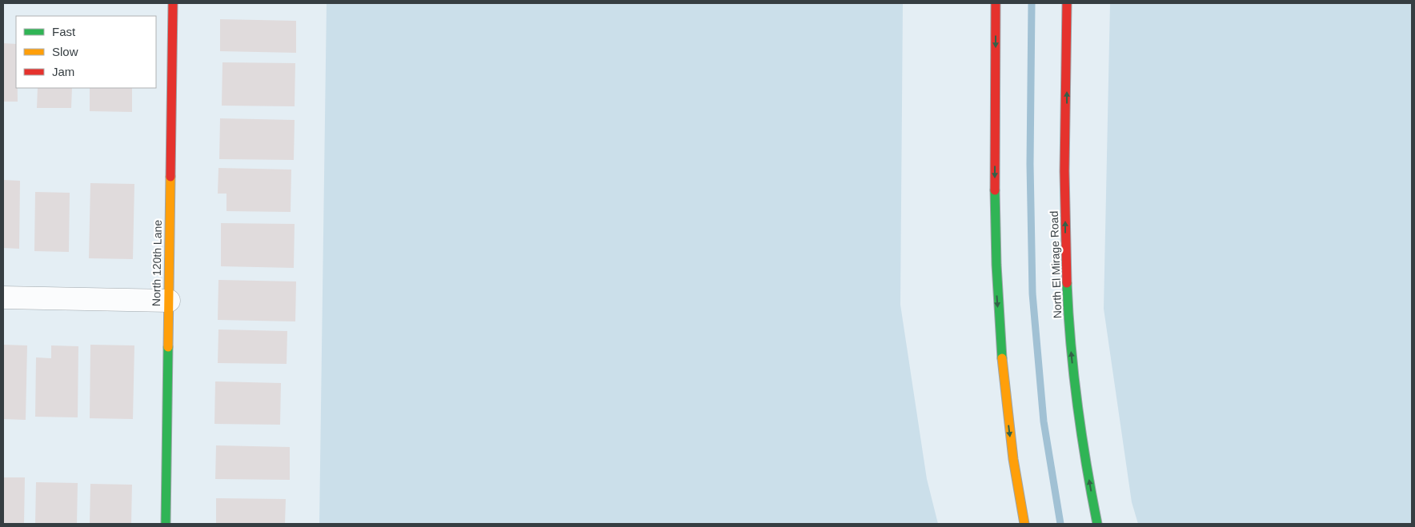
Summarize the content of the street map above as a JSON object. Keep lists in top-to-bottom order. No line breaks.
{"streets":{"main road":["North 120th Lane","North El Mirage Road"]},"legend":["Fast","Slow","Jam"]}
